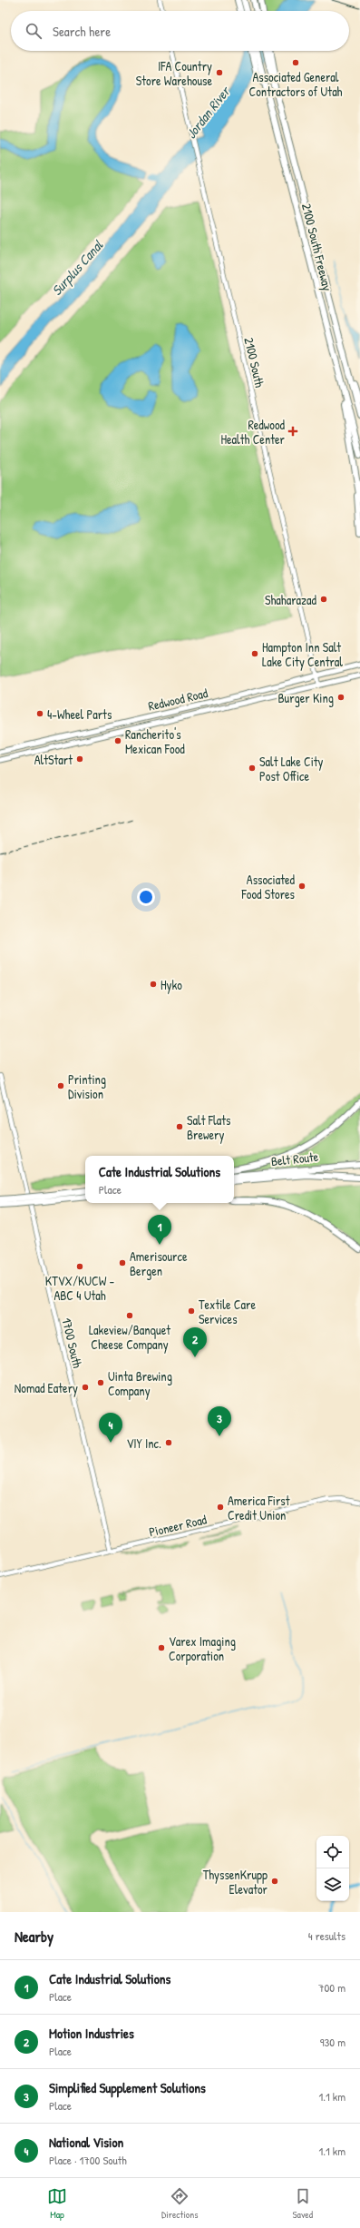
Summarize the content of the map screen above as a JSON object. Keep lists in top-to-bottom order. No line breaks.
{"streets":{"highway":["2100 South Freeway","Belt Route"],"main road":["Redwood Road"],"street":["2100 South","1700 South","Pioneer Road"]},"crossings":[["2100 South","Redwood Road"],["1700 South","Pioneer Road"]],"water":["Jordan River","Surplus Canal"],"places":{"other":["Associated General Contractors of Utah","IFA Country Store Warehouse","Shaharazad","Hampton Inn Salt Lake City Central","Burger King","4-Wheel Parts","Rancherito's Mexican Food","AltStart","Salt Lake City Post Office","Associated Food Stores","Hyko","Printing Division","Salt Flats Brewery","Amerisource Bergen","KTVX/KUCW - ABC 4 Utah","Textile Care Services","Lakeview/Banquet Cheese Company","Uinta Brewing Company","Nomad Eatery","VIY Inc.","America First Credit Union","Varex Imaging Corporation","ThyssenKrupp Elevator"],"health":["Redwood Health Center"]},"page":{"search":"Search here","popup":["Cate Industrial Solutions","Place"],"pins":["1","2","3","4"],"heading":["Nearby","4 results"],"list":[{"mark":"1","name":"Cate Industrial Solutions","note":"Place","value":"700 m"},{"mark":"2","name":"Motion Industries","note":"Place","value":"930 m"},{"mark":"3","name":"Simplified Supplement Solutions","note":"Place","value":"1.1 km"},{"mark":"4","name":"National Vision","note":"Place · 1700 South","value":"1.1 km"}],"nav":["Map","Directions","Saved"]}}
